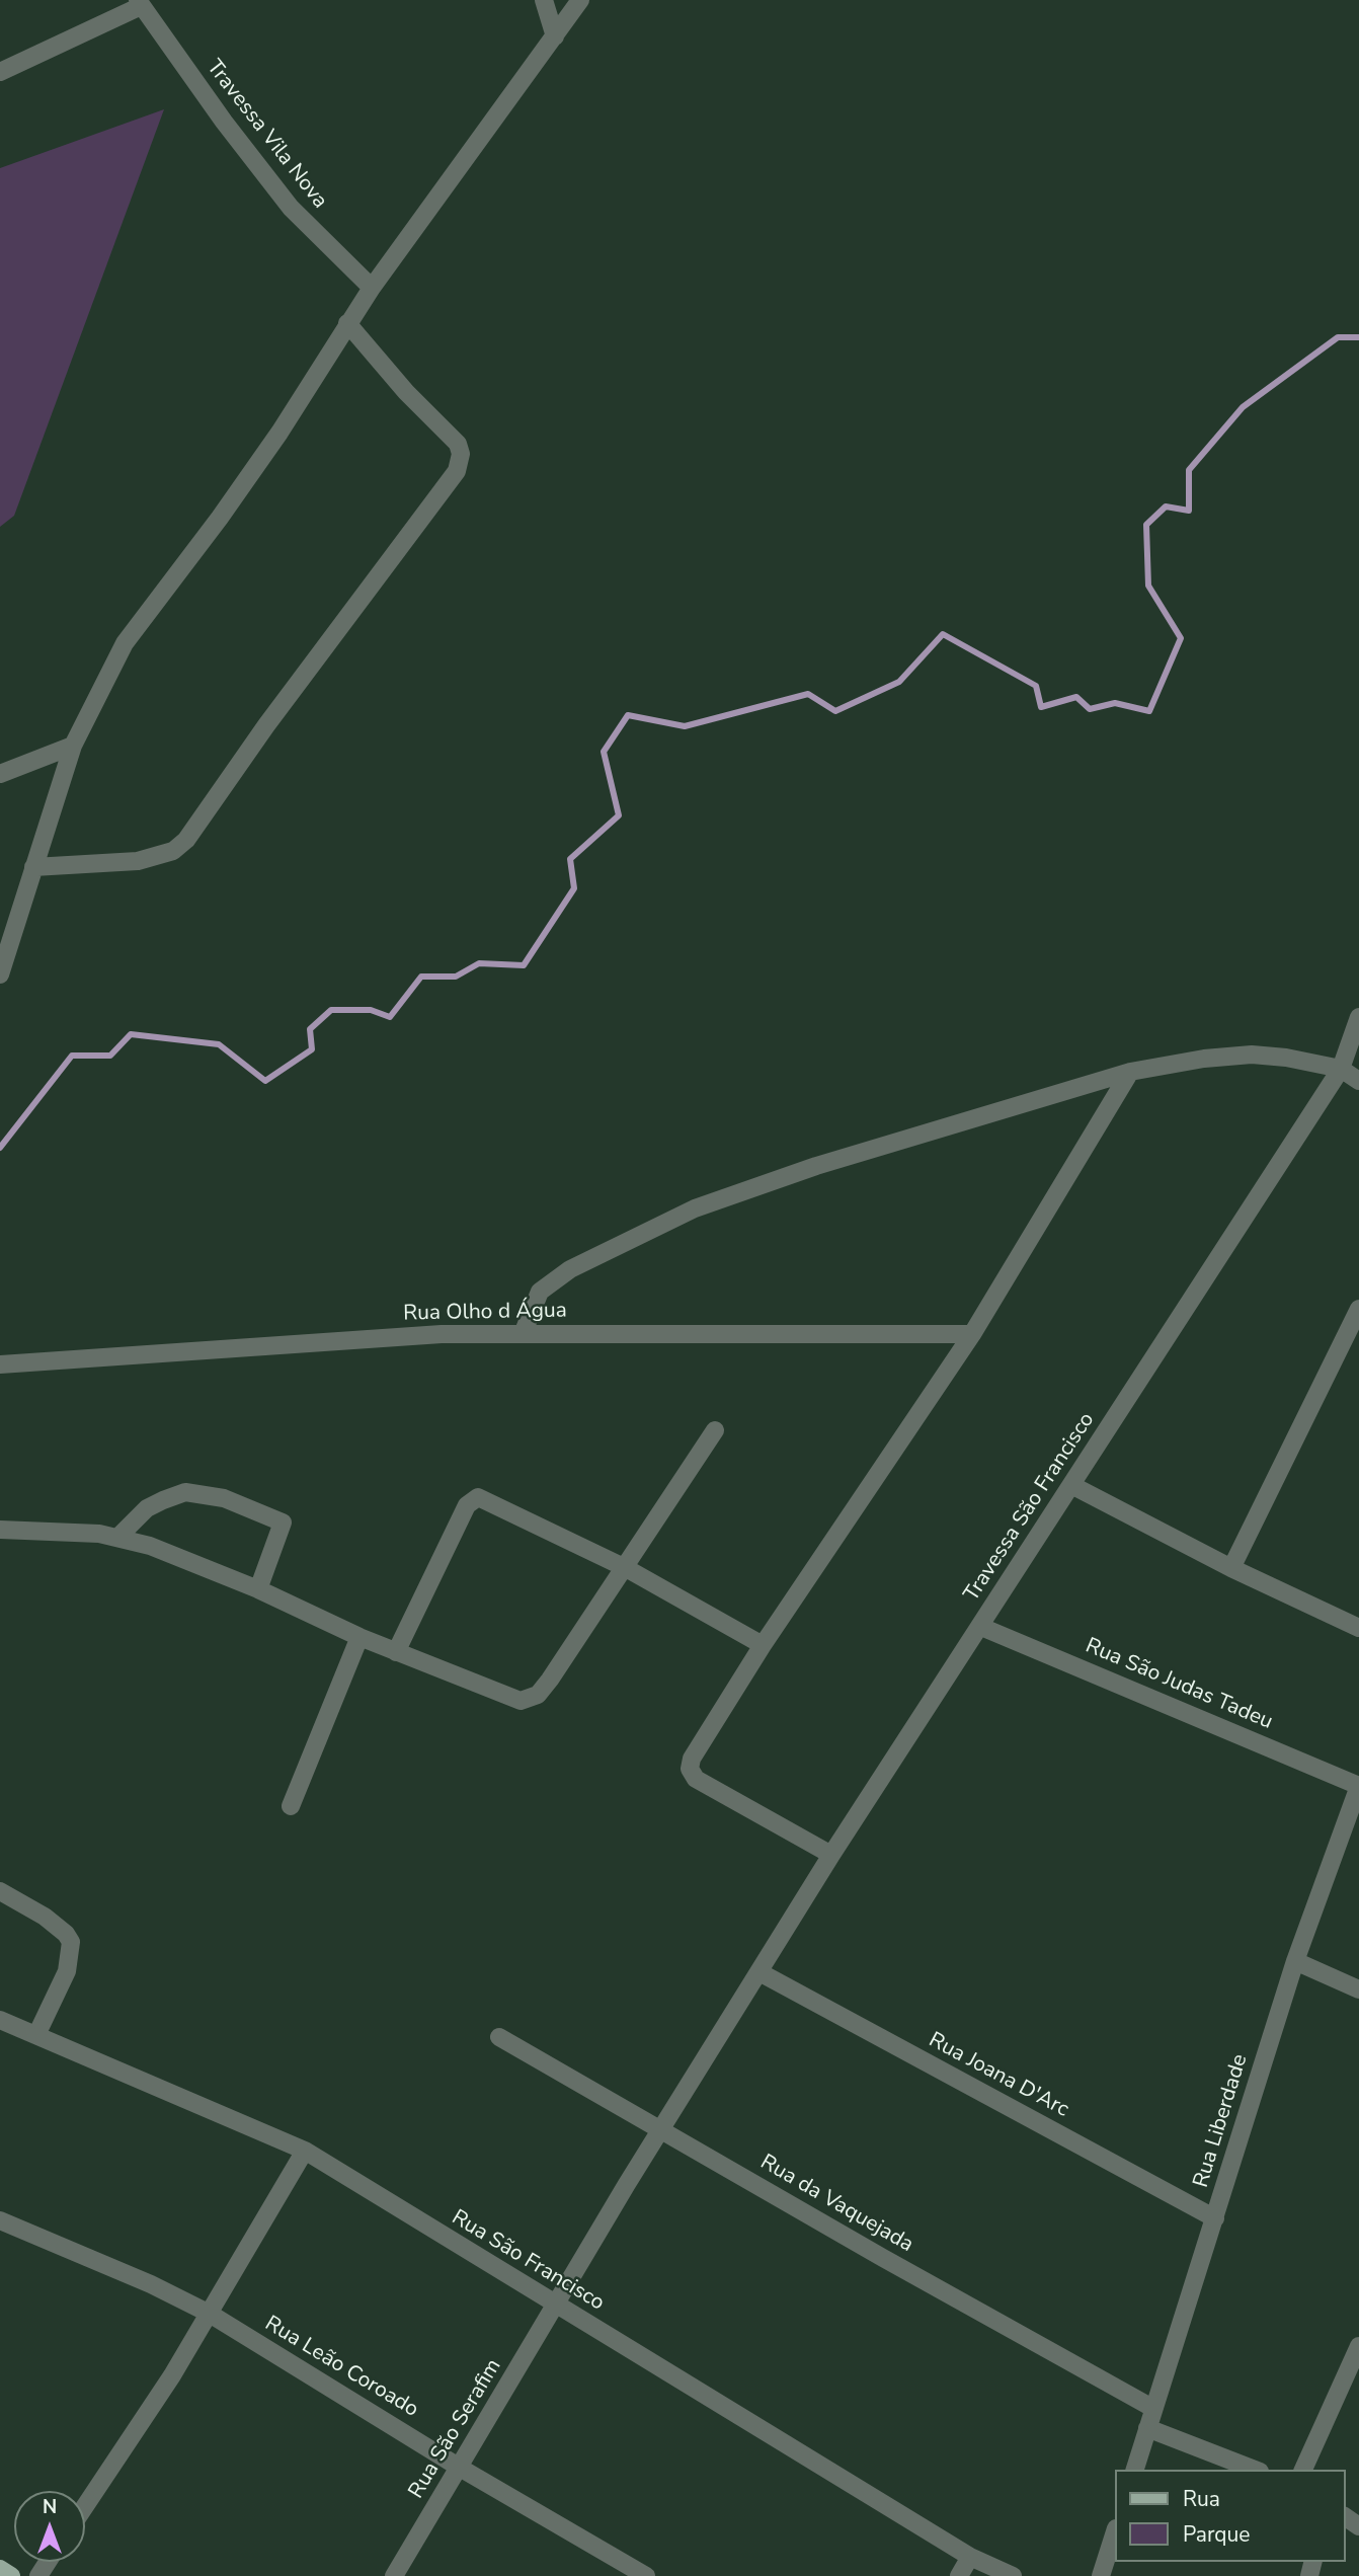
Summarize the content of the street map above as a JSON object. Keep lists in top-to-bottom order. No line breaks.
{"streets":{"street":["Travessa Vila Nova","Rua Olho d Água","Travessa São Francisco","Rua São Judas Tadeu","Rua Joana D'Arc","Rua Liberdade","Rua da Vaquejada","Rua São Francisco","Rua Leão Coroado","Rua São Serafim"]},"crossings":[["Travessa São Francisco","Rua São Judas Tadeu"],["Travessa São Francisco","Rua Joana D'Arc"],["Travessa São Francisco","Rua da Vaquejada"],["Travessa São Francisco","Rua São Serafim"],["Rua São Judas Tadeu","Rua Liberdade"],["Rua Joana D'Arc","Rua Liberdade"],["Rua Liberdade","Rua da Vaquejada"],["Rua da Vaquejada","Rua São Serafim"],["Rua São Francisco","Rua São Serafim"],["Rua Leão Coroado","Rua São Serafim"]],"legend":["Rua","Parque"],"north":"top"}
